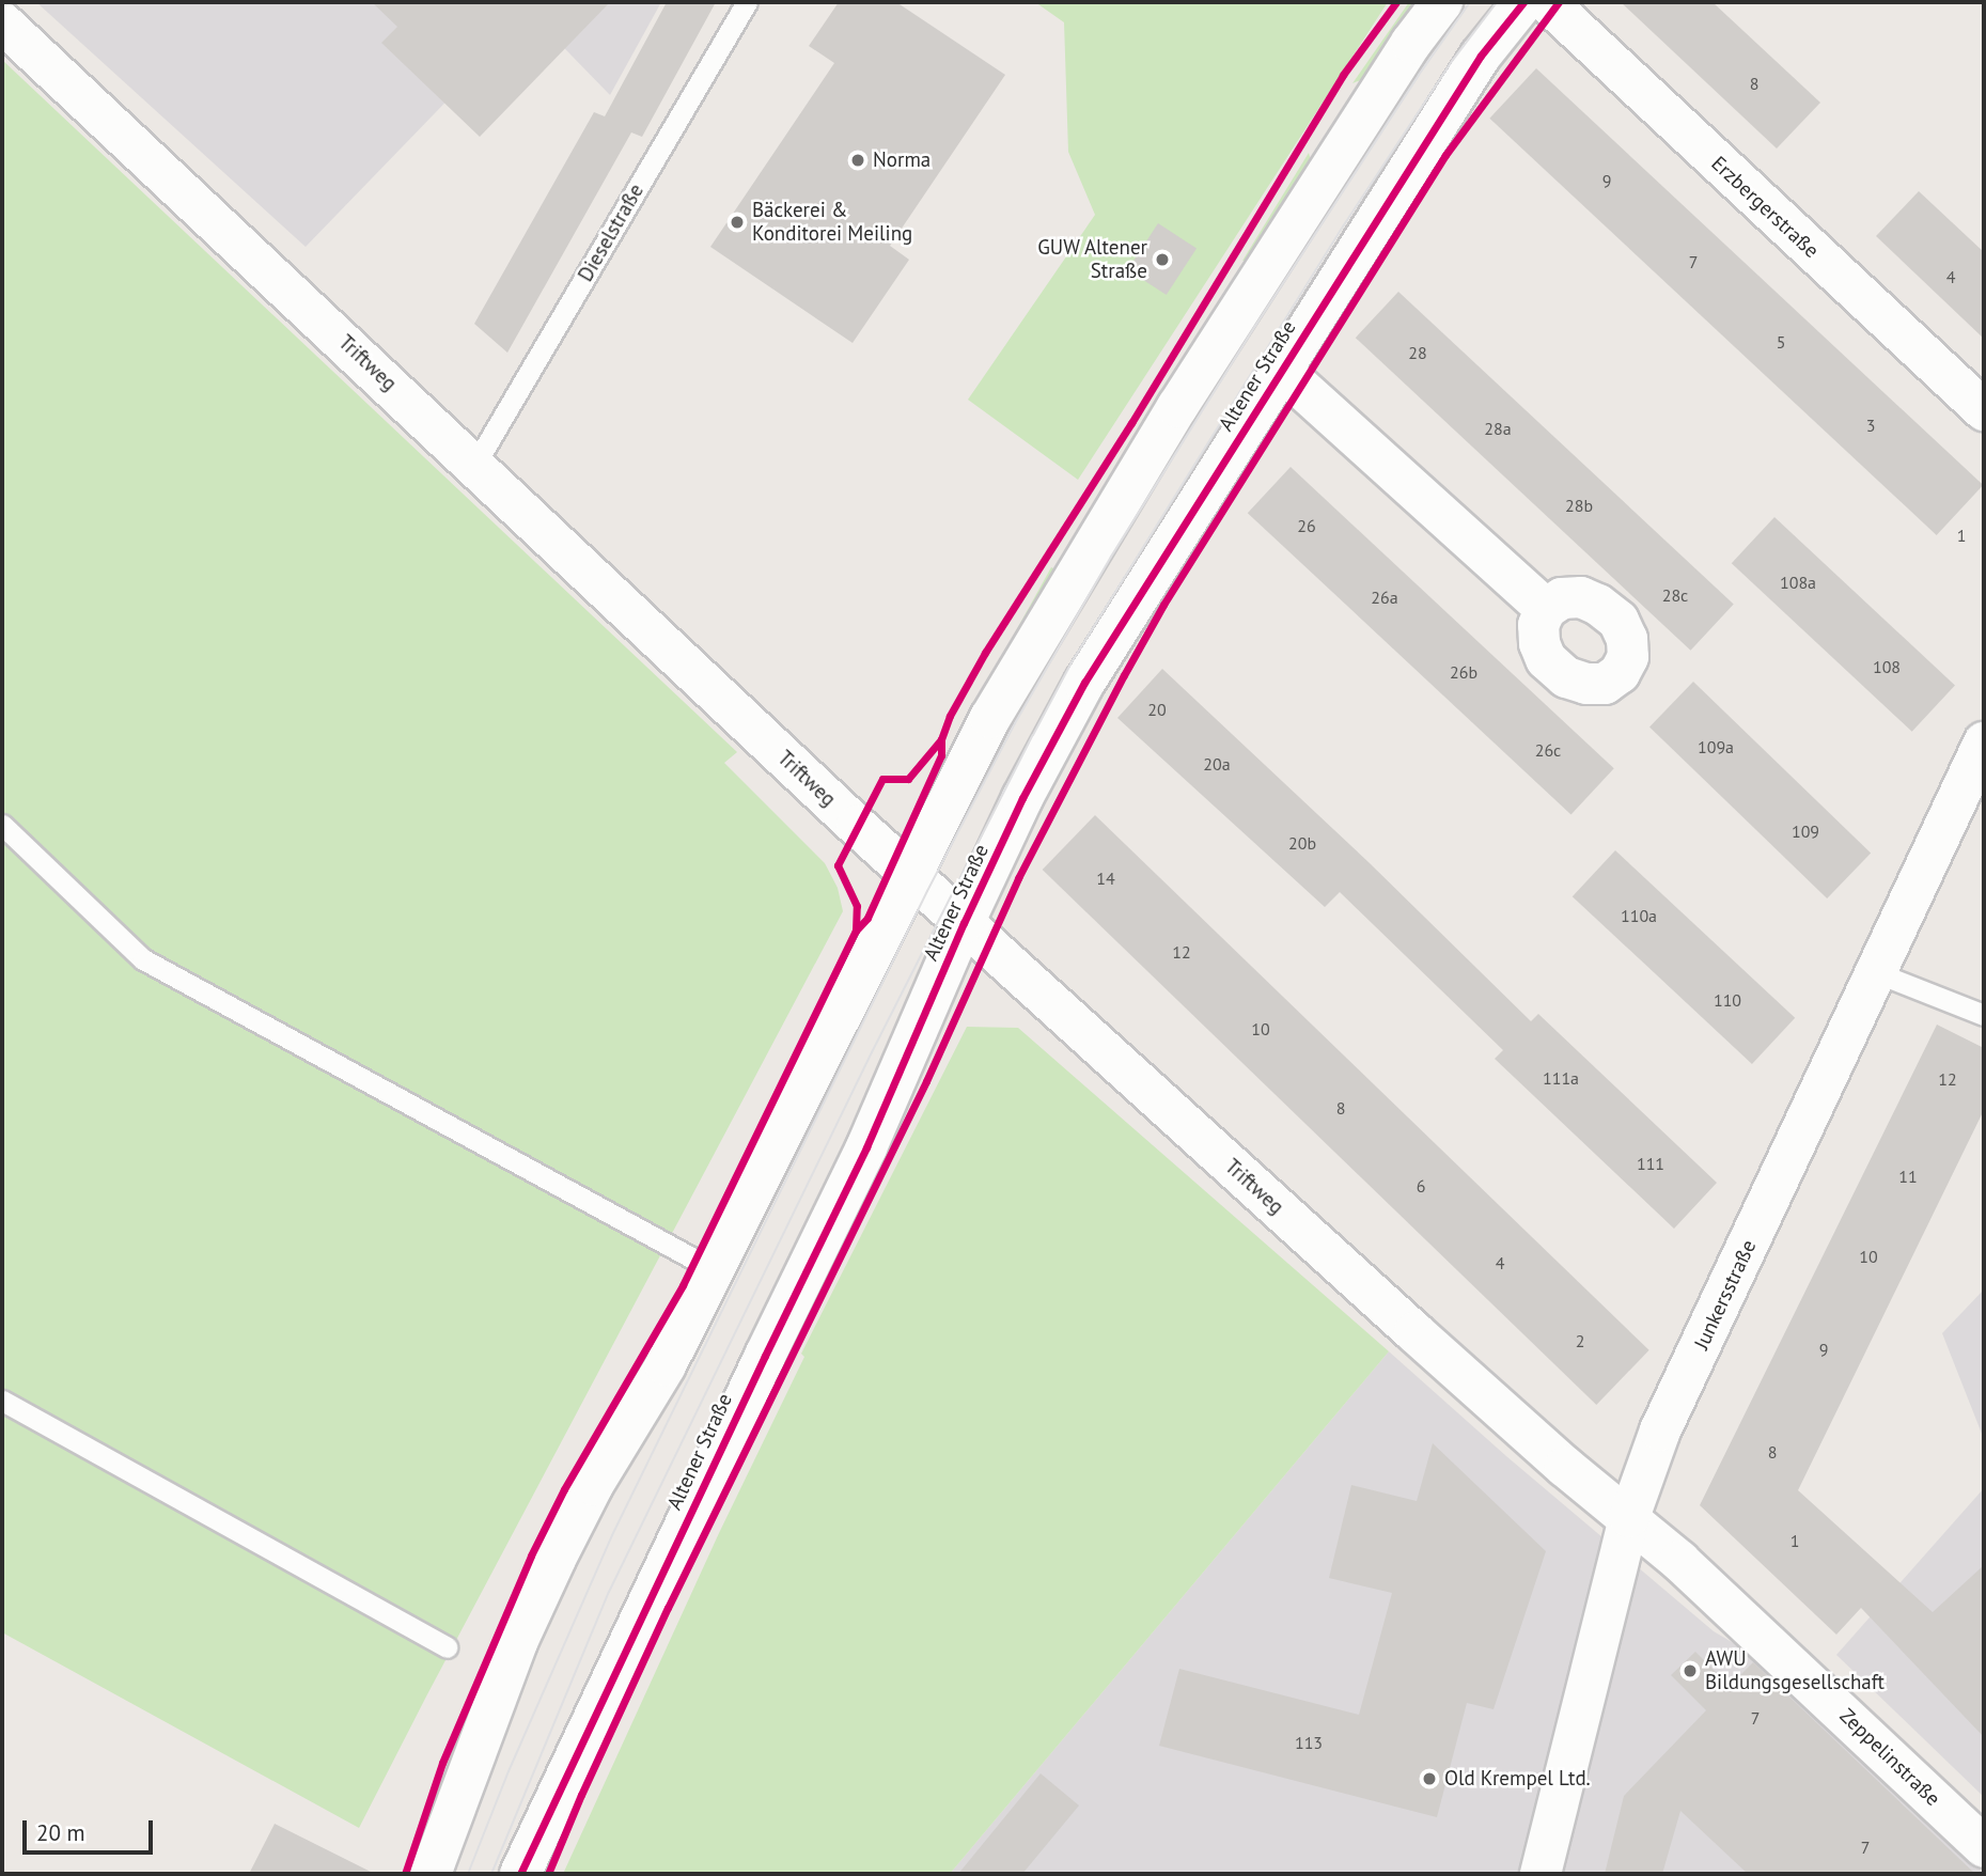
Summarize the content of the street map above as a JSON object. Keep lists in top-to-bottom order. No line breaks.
{"streets":{"street":["Erzbergerstraße","Triftweg","Altener Straße","Junkersstraße","Zeppelinstraße"],"lane":["Dieselstraße"]},"crossings":[["Dieselstraße","Triftweg"],["Triftweg","Altener Straße"],["Triftweg","Junkersstraße"],["Triftweg","Zeppelinstraße"],["Junkersstraße","Zeppelinstraße"]],"places":["Norma","Bäckerei & Konditorei Meiling","GUW Altener Straße","AWU Bildungsgesellschaft","Old Krempel Ltd."],"house_numbers":["8","9","7","4","5","28","3","28a","28b","26","1","108a","28c","26a","108","26b","20","109a","26c","20a","109","20b","14","110a","12","110","10","111a","12","8","111","11","6","10","4","2","9","8","1","7","113","7"],"scale_bar":"20 m"}
